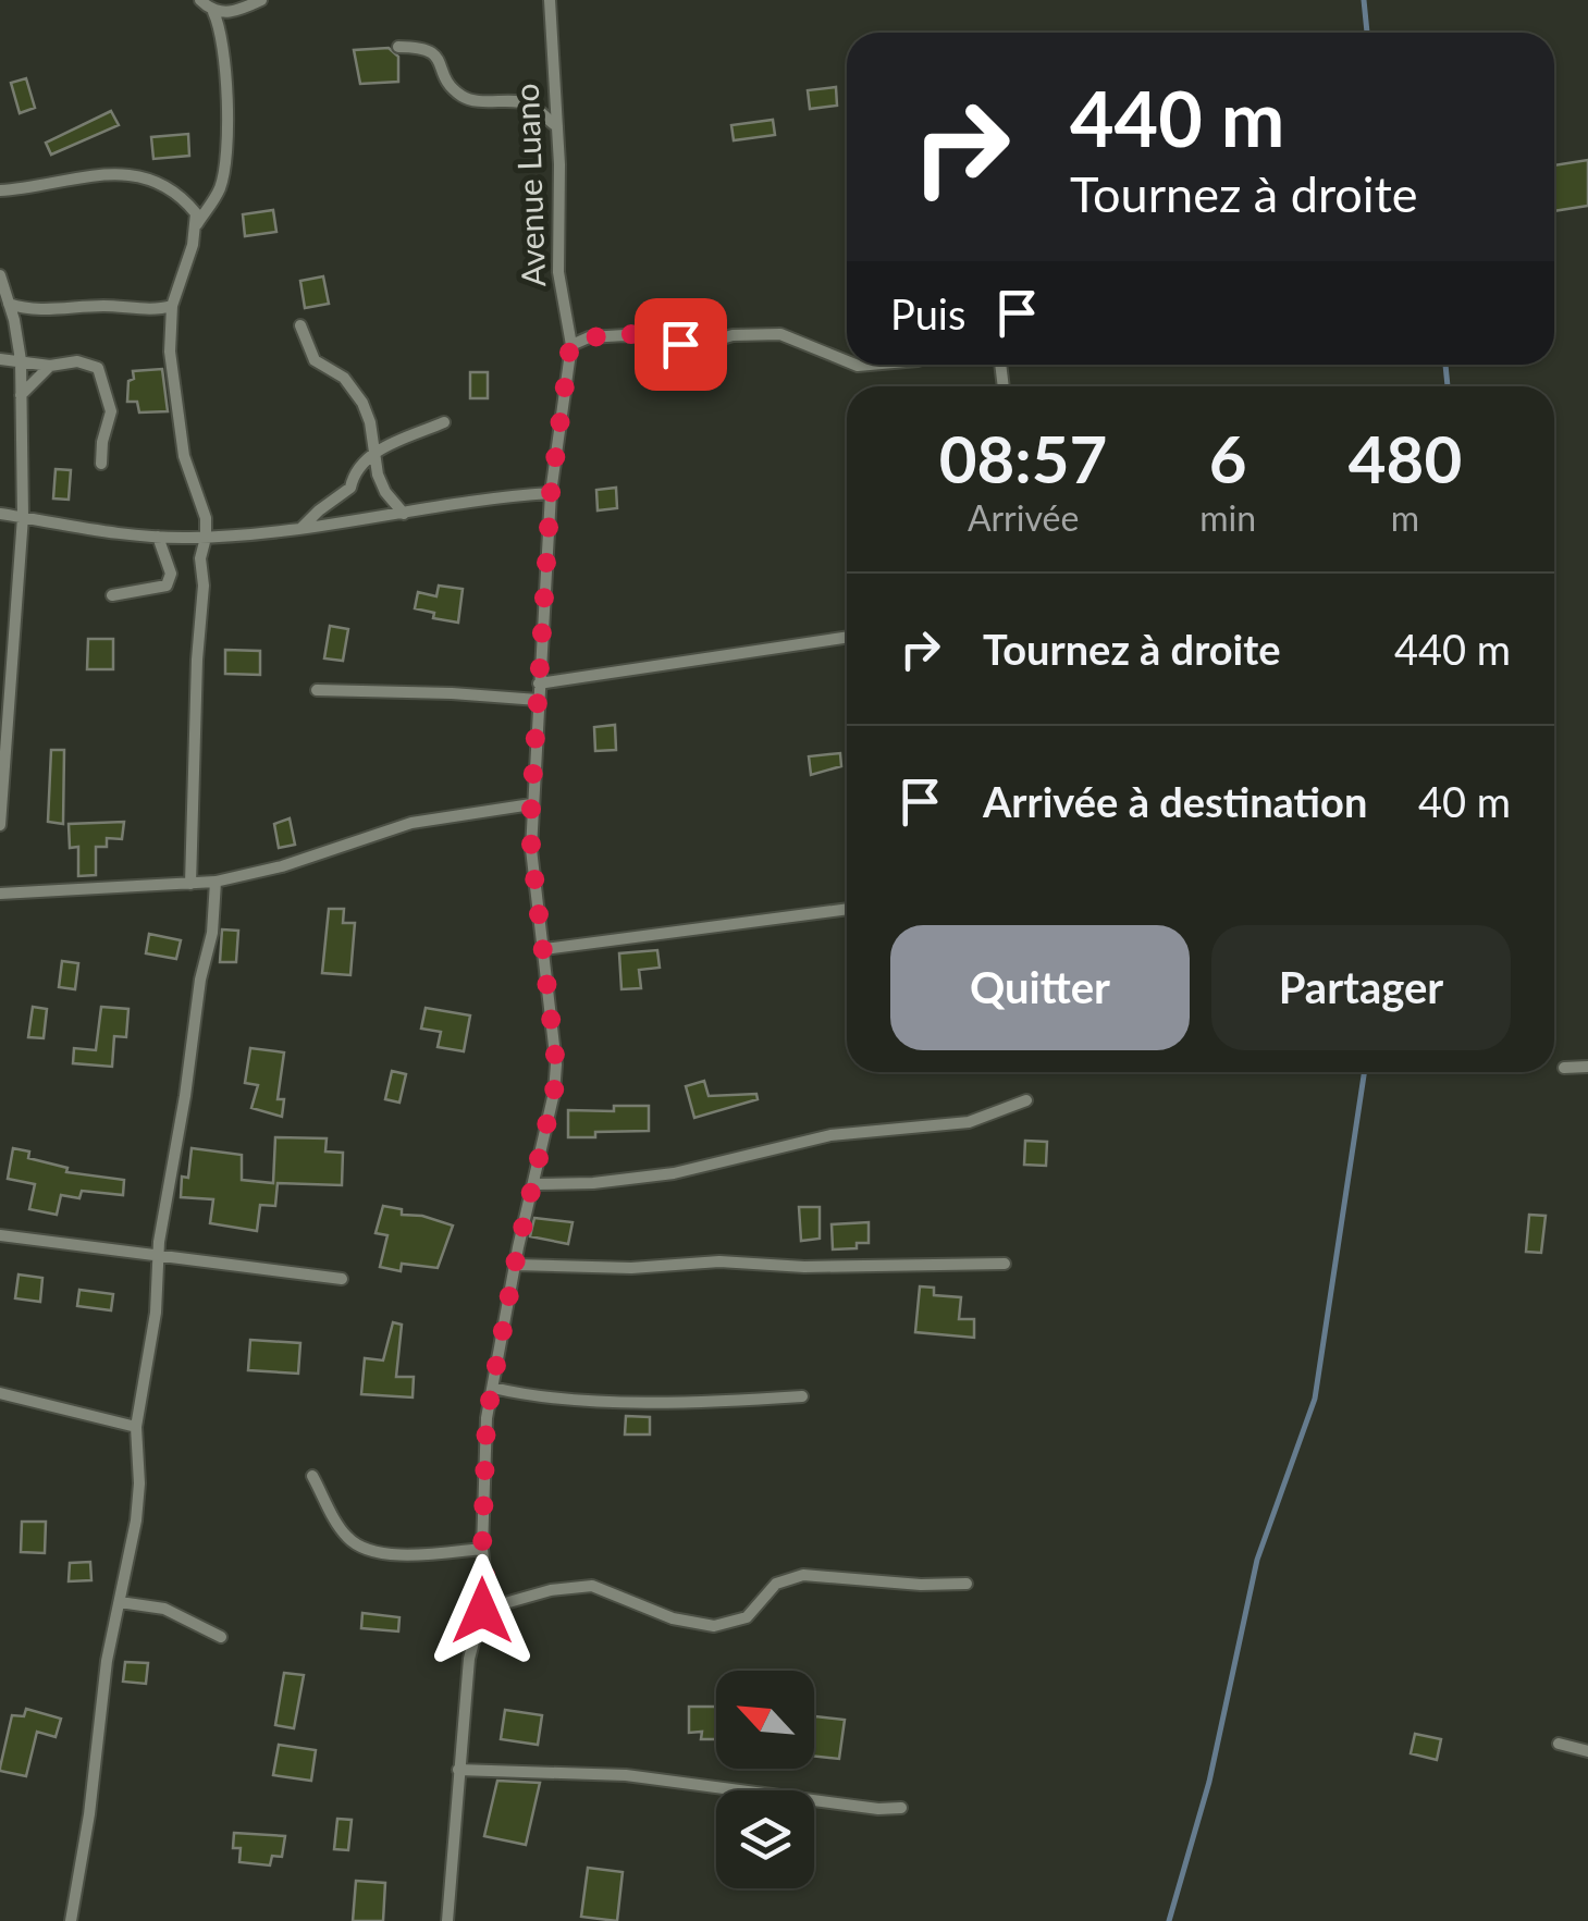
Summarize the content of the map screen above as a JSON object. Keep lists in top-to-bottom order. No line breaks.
{"streets":{"street":["Avenue Luano"]},"north":"top left","page":{"turn":["440 m","Tournez à droite"],"then":"Puis","eta":["08:57","Arrivée","6","min","480","m"],"list":[{"name":"Tournez à droite","value":"440 m"},{"name":"Arrivée à destination","value":"40 m"}],"buttons":["Quitter","Partager"]}}
